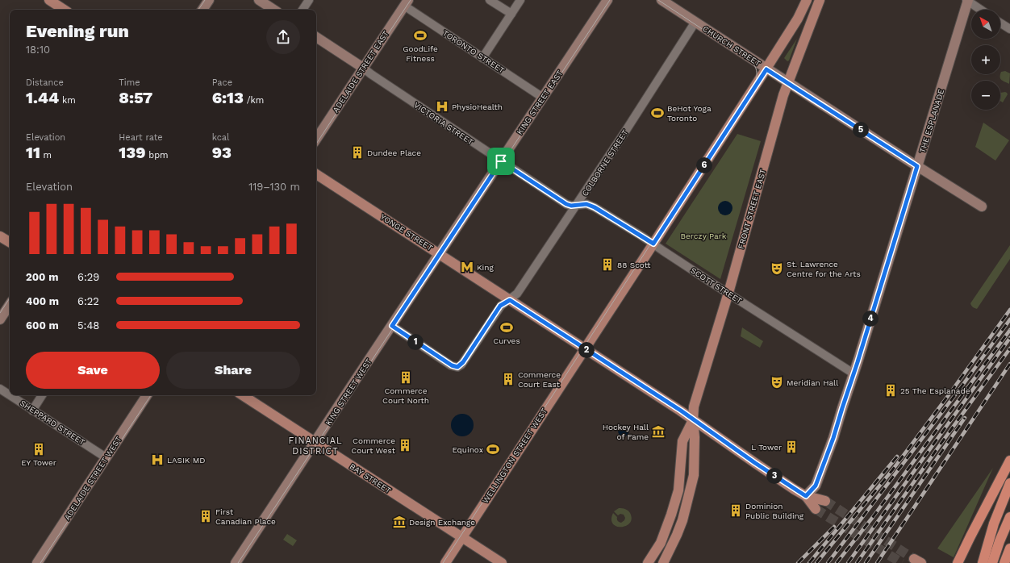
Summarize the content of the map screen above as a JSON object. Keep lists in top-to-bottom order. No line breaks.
{"streets":{"main road":["CHURCH STREET","ADELAIDE STREET EAST","KING STREET EAST","THE ESPLANADE","VICTORIA STREET","FRONT STREET EAST","YONGE STREET","KING STREET WEST","WELLINGTON STREET WEST","ADELAIDE STREET WEST","BAY STREET"],"street":["TORONTO STREET","COLBORNE STREET","SCOTT STREET","SHEPPARD STREET"]},"crossings":[["CHURCH STREET","THE ESPLANADE"],["CHURCH STREET","COLBORNE STREET"],["CHURCH STREET","FRONT STREET EAST"],["CHURCH STREET","WELLINGTON STREET WEST"],["TORONTO STREET","ADELAIDE STREET EAST"],["TORONTO STREET","KING STREET EAST"],["ADELAIDE STREET EAST","VICTORIA STREET"],["KING STREET EAST","VICTORIA STREET"],["KING STREET EAST","YONGE STREET"],["KING STREET EAST","KING STREET WEST"],["THE ESPLANADE","YONGE STREET"],["THE ESPLANADE","SCOTT STREET"],["VICTORIA STREET","COLBORNE STREET"],["VICTORIA STREET","SCOTT STREET"],["COLBORNE STREET","YONGE STREET"],["COLBORNE STREET","SCOTT STREET"],["COLBORNE STREET","KING STREET WEST"],["FRONT STREET EAST","YONGE STREET"],["FRONT STREET EAST","SCOTT STREET"],["YONGE STREET","KING STREET WEST"],["YONGE STREET","WELLINGTON STREET WEST"],["SCOTT STREET","WELLINGTON STREET WEST"],["KING STREET WEST","BAY STREET"],["SHEPPARD STREET","ADELAIDE STREET WEST"],["WELLINGTON STREET WEST","BAY STREET"]],"districts":["FINANCIAL DISTRICT"],"parks":["Berczy Park"],"places":{"sports":["GoodLife Fitness","BeHot Yoga Toronto","Curves","Equinox"],"hospital":["PhysioHealth","LASIK MD"],"building":["Dundee Place","88 Scott","Commerce Court North","Commerce Court East","25 The Esplanade","Commerce Court West","L Tower","EY Tower","Dominion Public Building","First Canadian Place"],"metro station":["King"],"theatre":["St. Lawrence Centre for the Arts","Meridian Hall"],"museum":["Hockey Hall of Fame","Design Exchange"]},"north":"top left","page":{"map_buttons":["+","−"],"heading":["Evening run","18:10"],"stats":[["Distance","1.44 km"],["Time","8:57"],["Pace","6:13 /km"],["Elevation","11 m"],["Heart rate","139 bpm"],["kcal","93"]],"pins":["5","6","4","1","2","3"],"chart":["Elevation","119–130 m"],"list":[{"name":"200 m","note":"6:29"},{"name":"400 m","note":"6:22"},{"name":"600 m","note":"5:48"}],"buttons":["Save","Share"]}}
